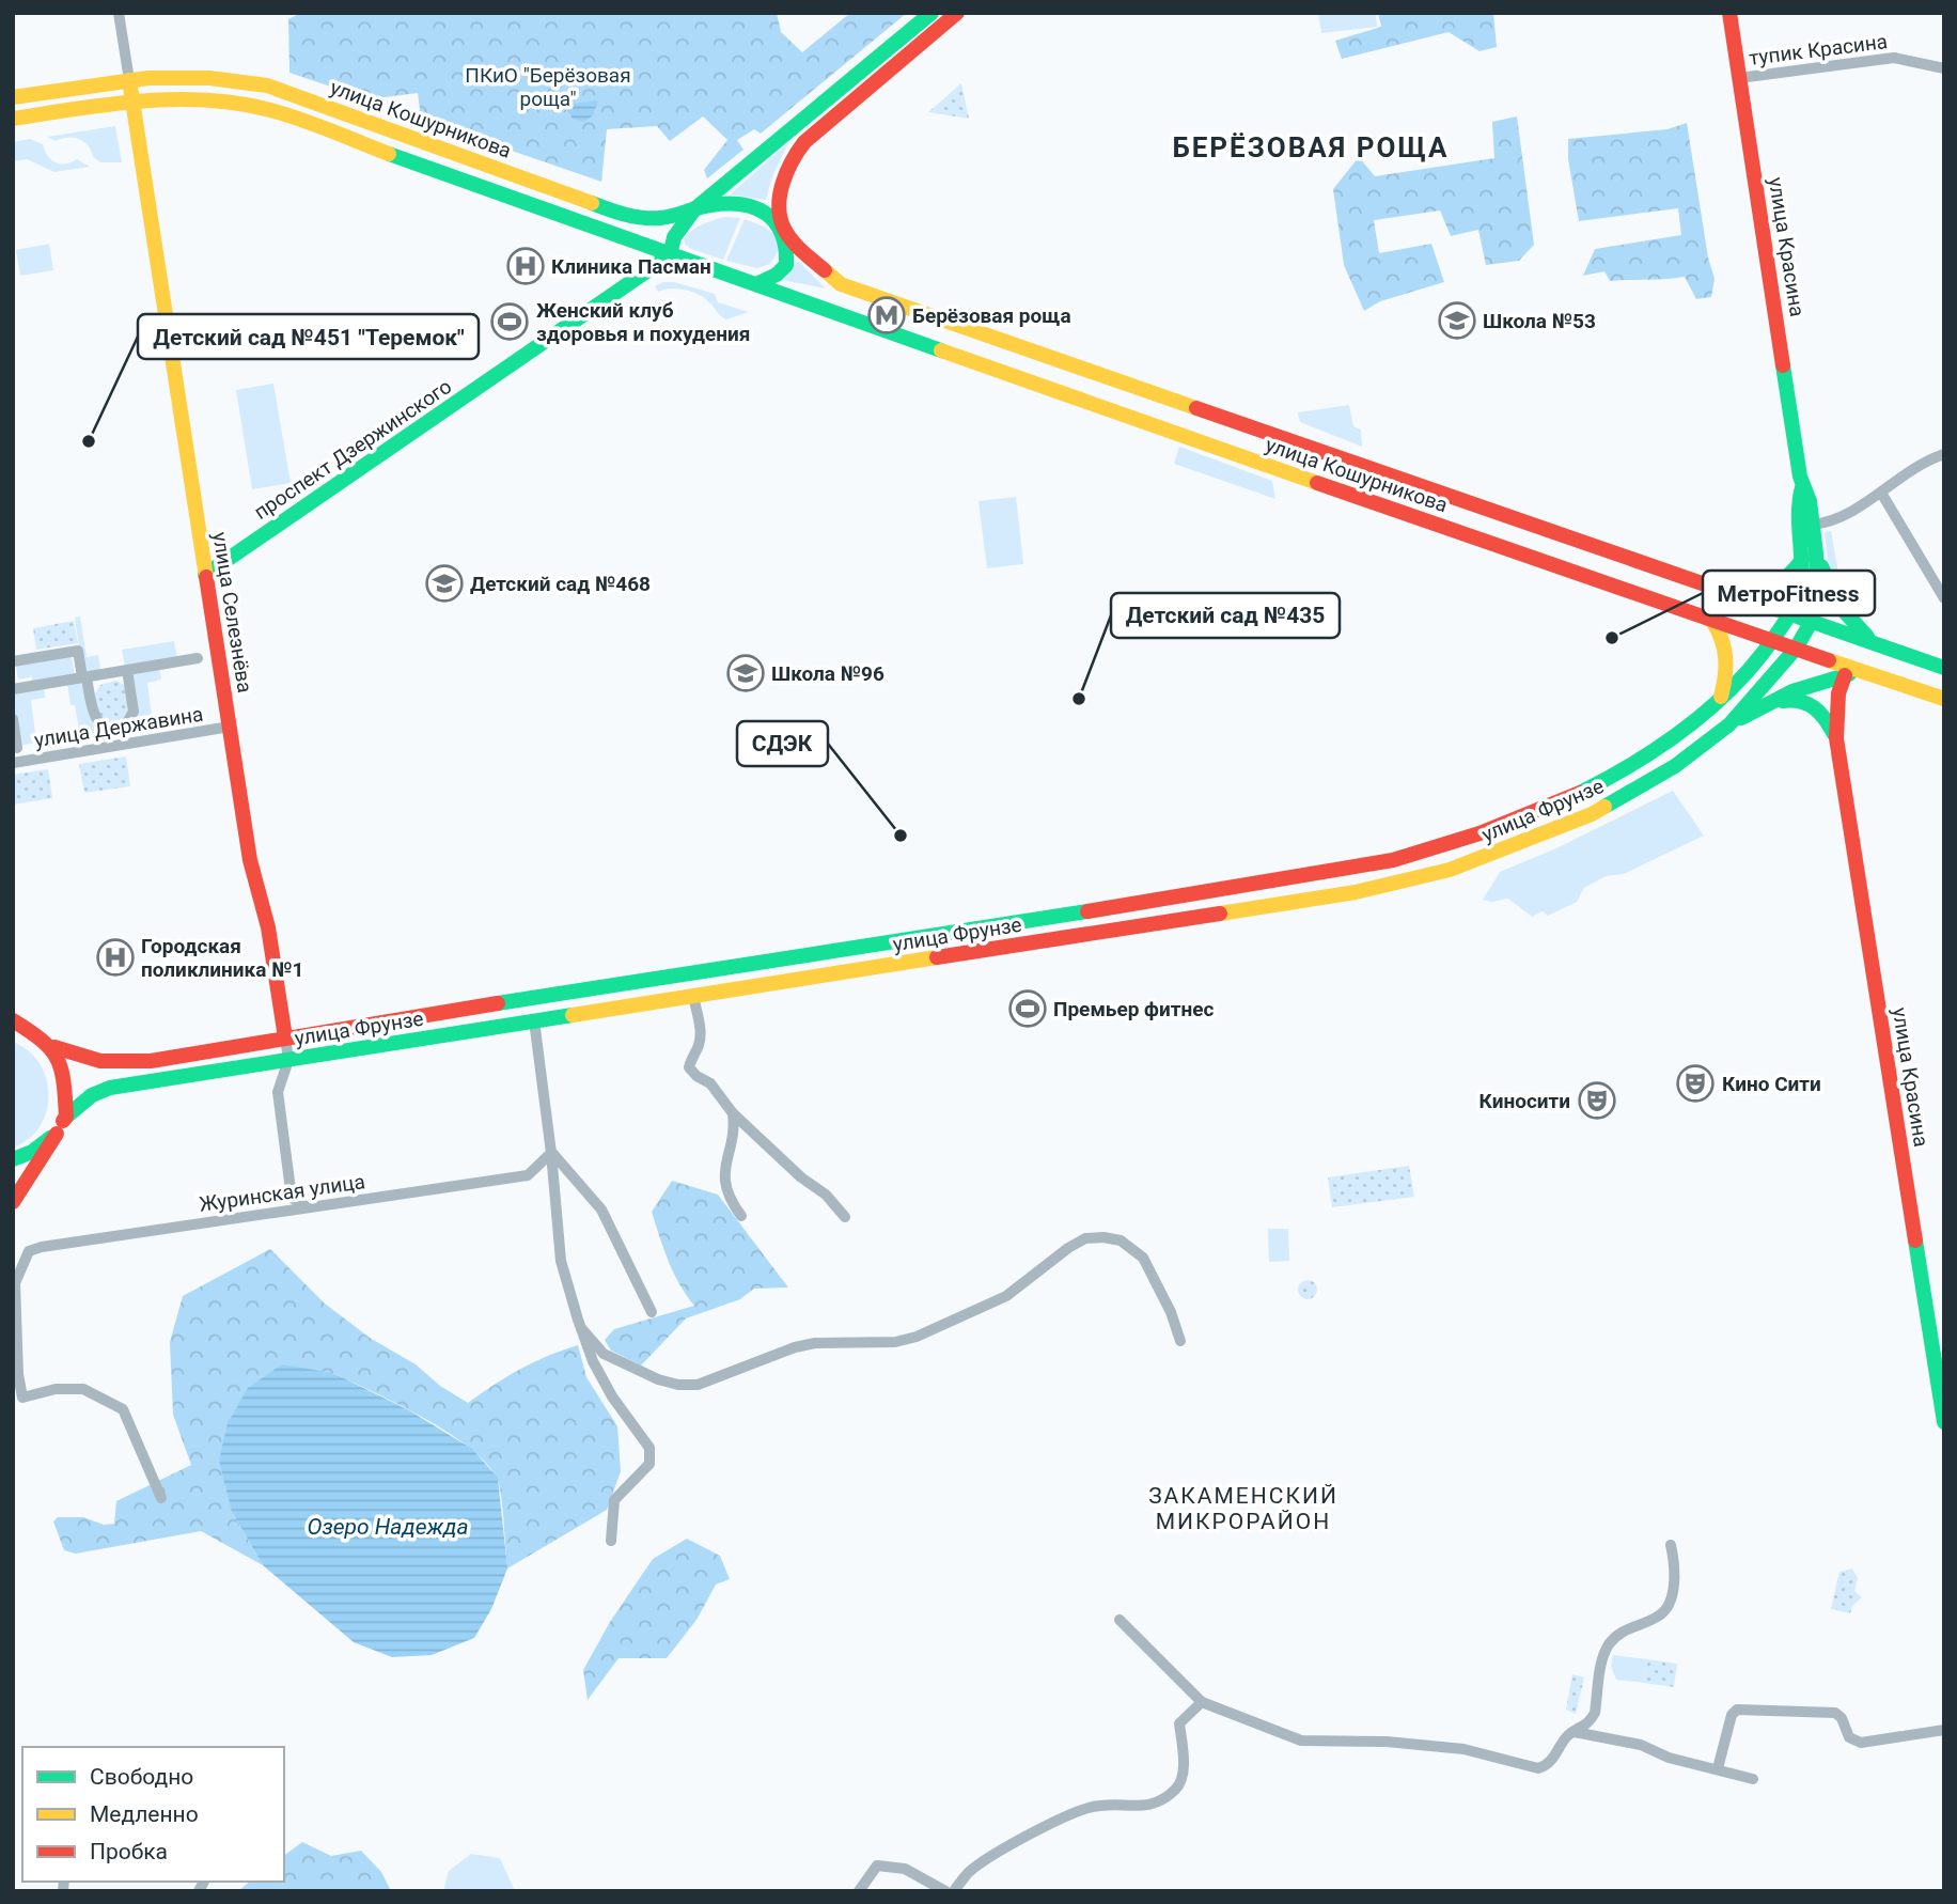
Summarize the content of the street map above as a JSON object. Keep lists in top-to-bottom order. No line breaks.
{"streets":{"main road":["улица Кошурникова","улица Красина","проспект Дзержинского","улица Селезнёва","улица Фрунзе"],"street":["тупик Красина","улица Державина","Журинская улица"]},"crossings":[["тупик Красина","улица Красина"],["улица Кошурникова","улица Красина"],["улица Кошурникова","проспект Дзержинского"],["улица Кошурникова","улица Селезнёва"],["улица Кошурникова","улица Фрунзе"],["улица Красина","улица Фрунзе"],["проспект Дзержинского","улица Селезнёва"],["улица Селезнёва","улица Державина"],["улица Селезнёва","улица Фрунзе"],["улица Селезнёва","Журинская улица"]],"districts":["БЕРЁЗОВАЯ РОЩА","ЗАКАМЕНСКИЙ МИКРОРАЙОН"],"water":["Озеро Надежда"],"parks":["ПКиО \"Берёзовая роща\""],"places":{"hospital":["Клиника Пасман","Городская поликлиника №1"],"metro station":["Берёзовая роща"],"school or university":["Школа №53","Детский сад №468","Школа №96"],"sports":["Женский клуб здоровья и похудения","Премьер фитнес"],"other":["Детский сад №451 \"Теремок\"","МетроFitness","Детский сад №435","СДЭК"],"theatre":["Кино Сити","Киносити"]},"legend":["Свободно","Медленно","Пробка"]}
